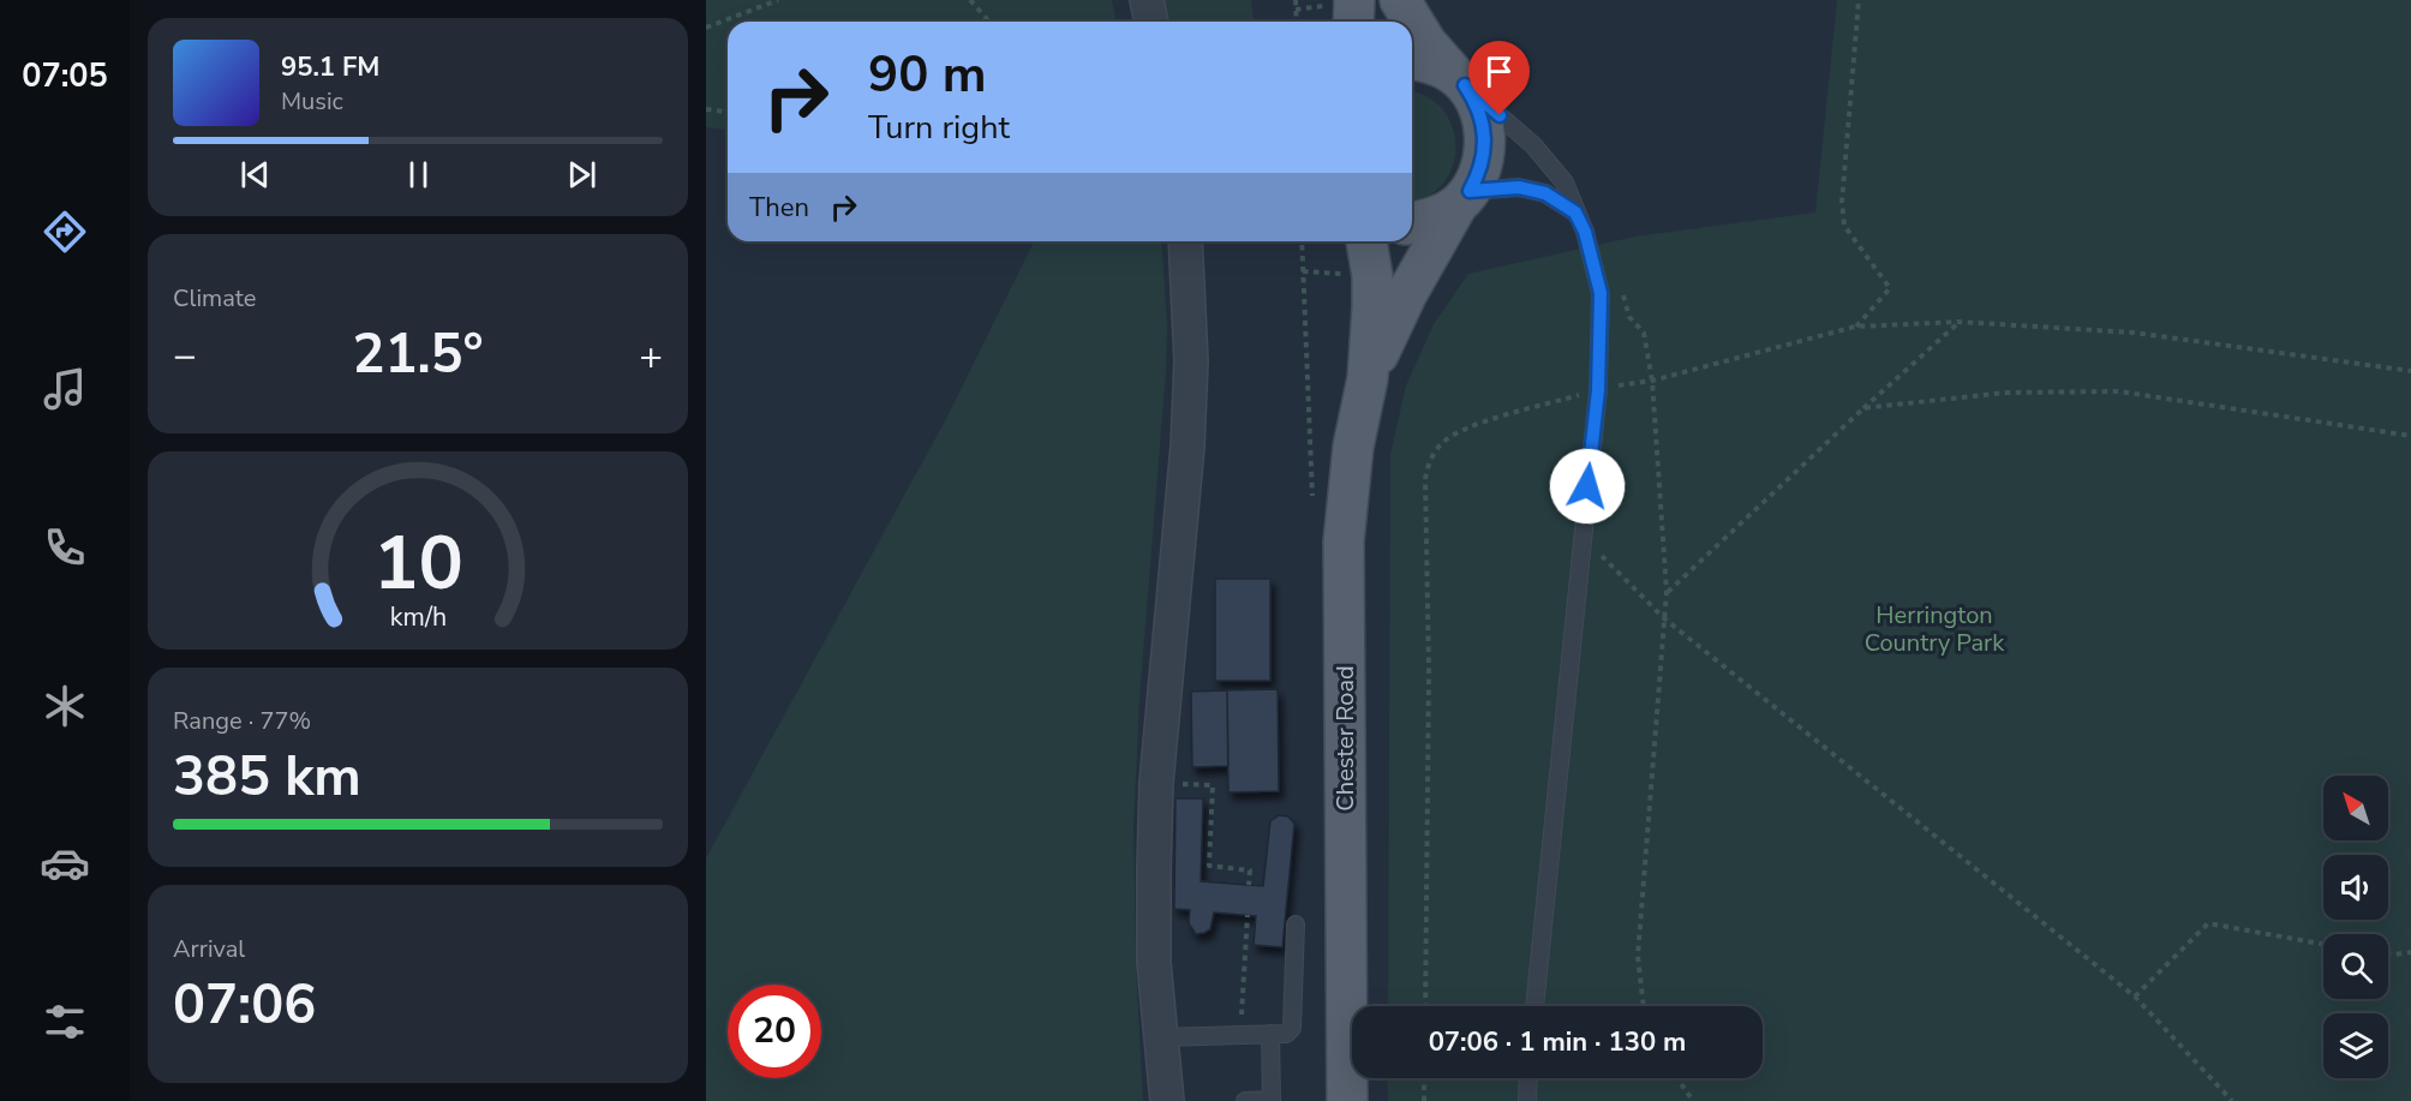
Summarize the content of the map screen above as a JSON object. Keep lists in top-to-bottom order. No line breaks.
{"streets":{"main road":["Chester Road"]},"parks":["Herrington Country Park"],"north":"top left","page":{"tabs":"07:05","turn":["90 m","Turn right"],"song":["95.1 FM","Music"],"then":"Then","tile":["Climate",["Range · 77%","385 km"],["Arrival","07:06"]],"heat":["−","21.5°","+"],"limit":"20","trip":"07:06 · 1 min · 130 m","gauge":["10","km/h"]}}
